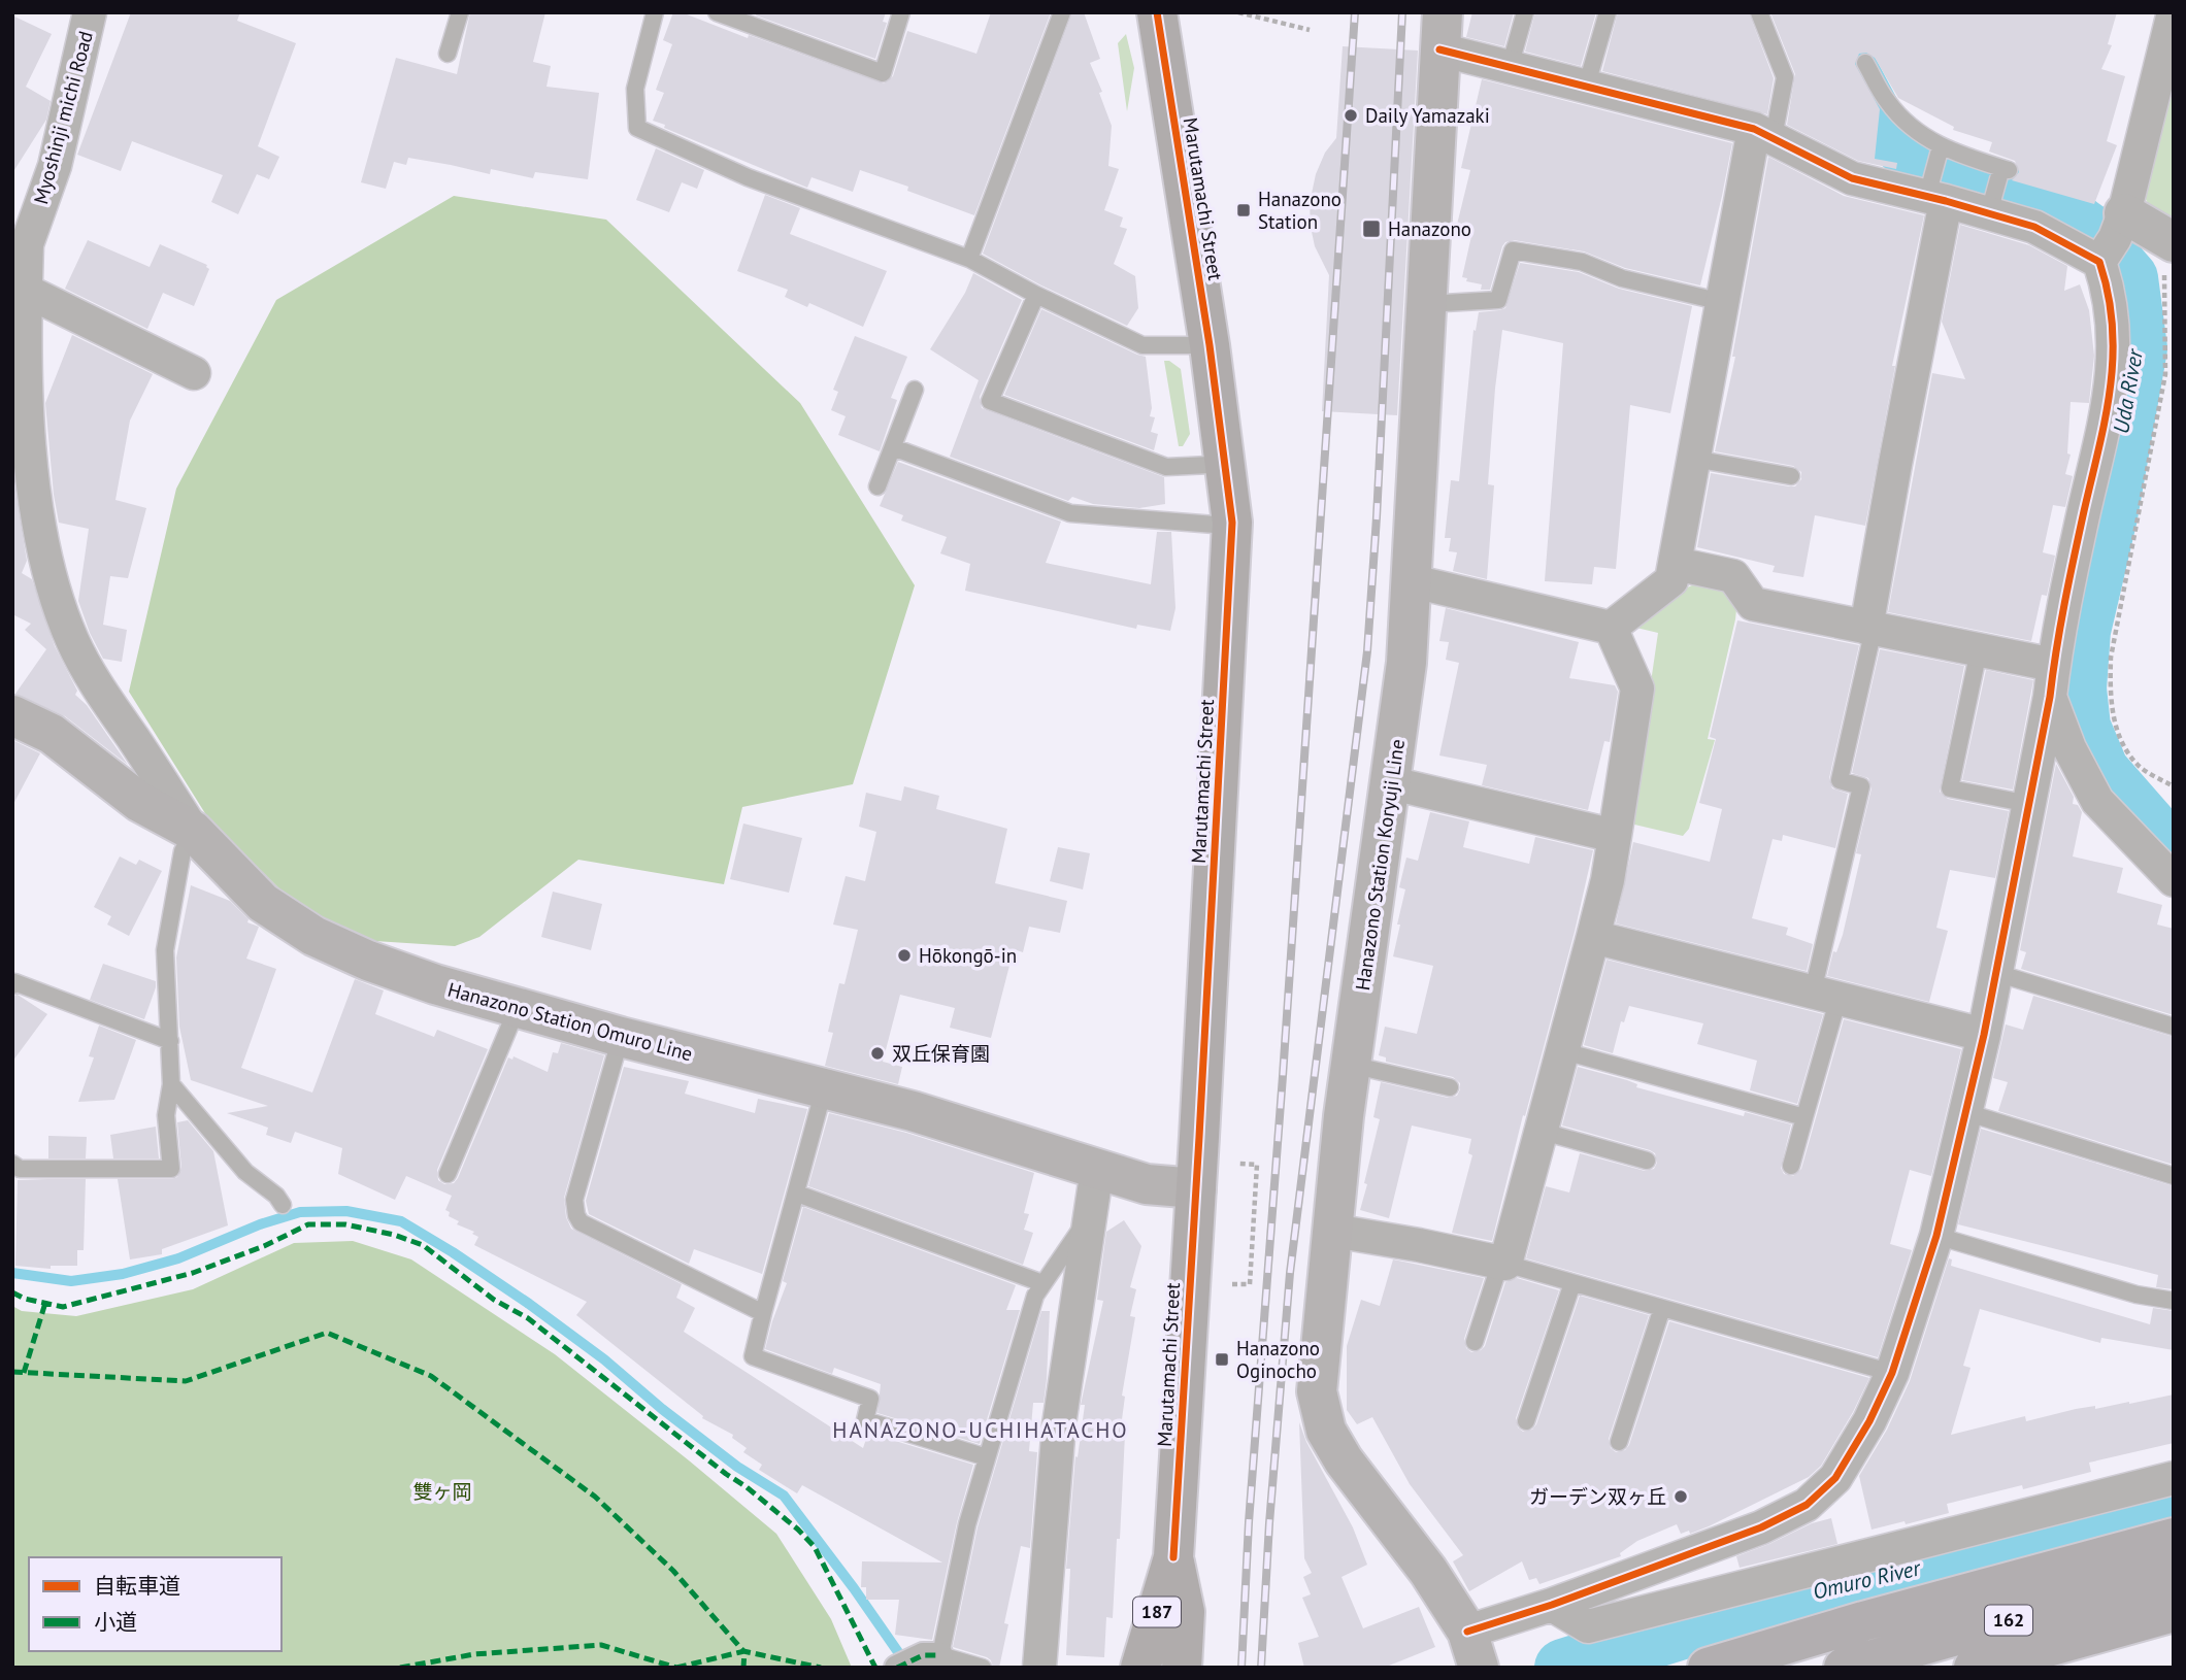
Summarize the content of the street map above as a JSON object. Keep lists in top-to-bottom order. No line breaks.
{"streets":{"highway":["162"],"main road":["Marutamachi Street","Hanazono Station Koryuji Line","Hanazono Station Omuro Line","187"],"street":["Myoshinji michi Road"]},"crossings":[["Myoshinji michi Road","Hanazono Station Omuro Line"],["Marutamachi Street","Hanazono Station Omuro Line"]],"districts":["HANAZONO-UCHIHATACHO"],"water":["Uda River","Omuro River"],"parks":["雙ヶ岡"],"places":{"other":["Daily Yamazaki","Hōkongō-in","双丘保育園","ガーデン双ヶ丘"],"transit":["Hanazono Station","Hanazono","Hanazono Oginocho"]},"legend":["自転車道","小道"]}
